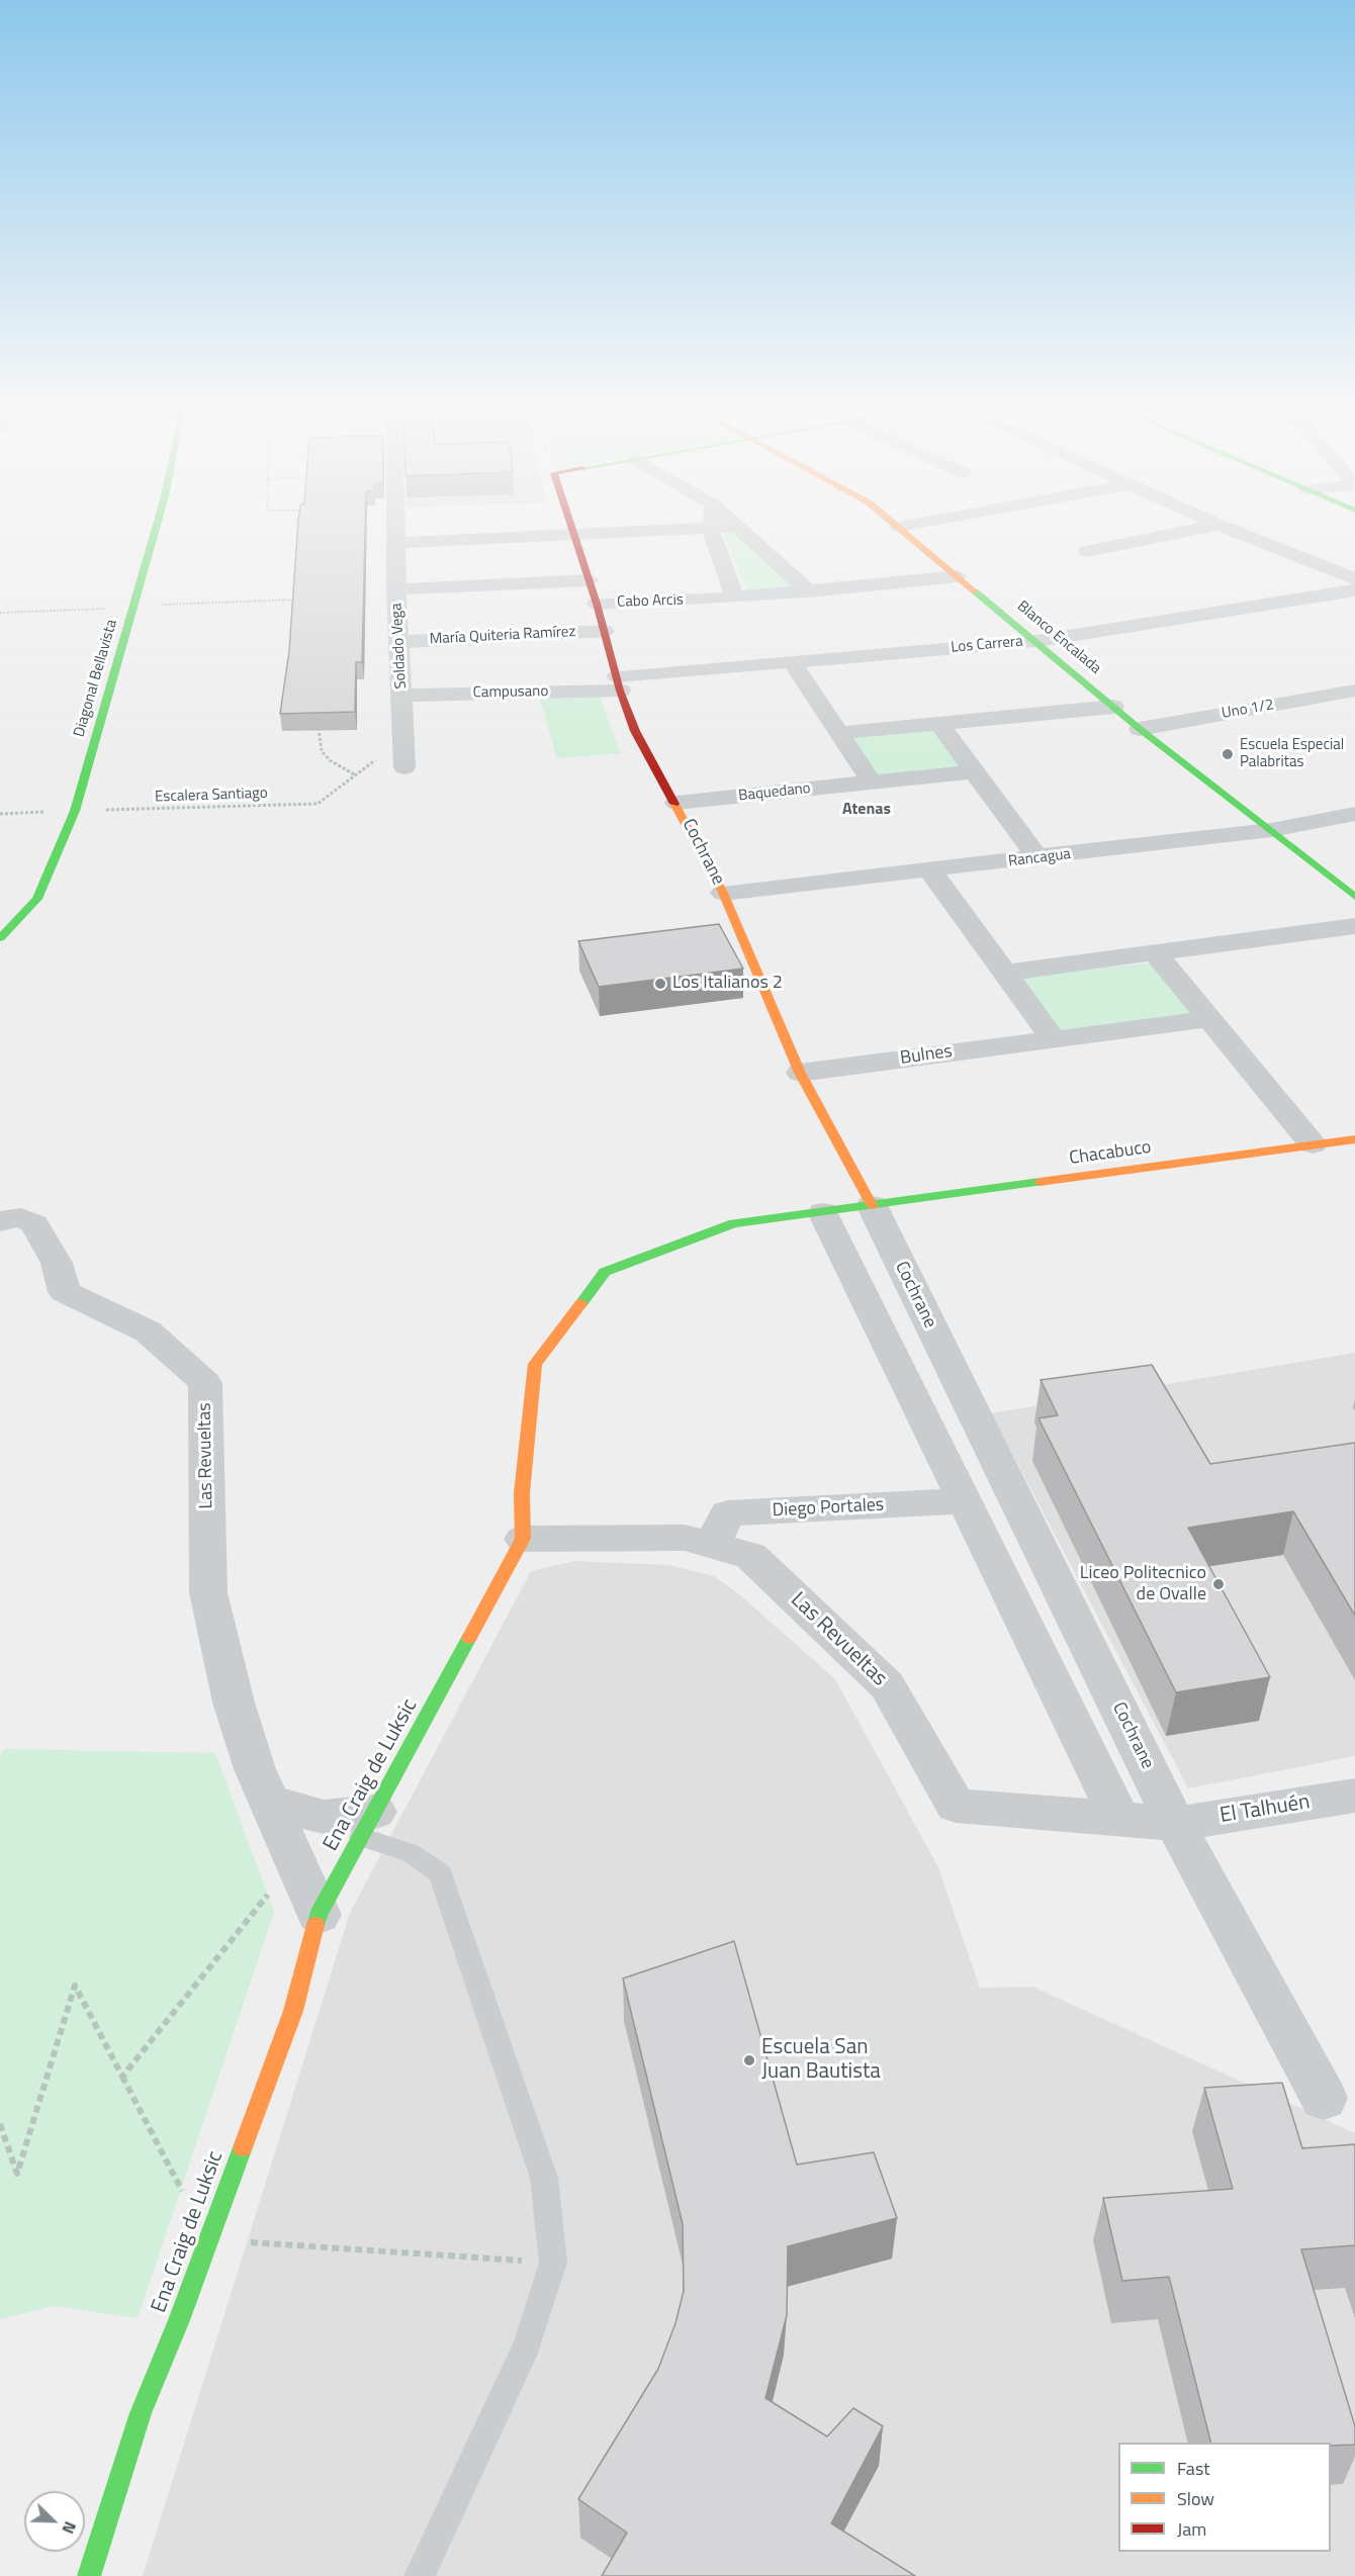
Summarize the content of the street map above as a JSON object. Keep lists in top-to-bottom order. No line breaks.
{"streets":{"street":["Cabo Arcis","María Quiteria Ramírez","Blanco Encalada","Los Carrera","Soldado Vega","Diagonal Bellavista","Campusano","Uno 1/2","Baquedano","Cochrane","Rancagua","Bulnes","Chacabuco","Las Revueltas","Diego Portales","Ena Craig de Luksic","El Talhuén"],"path":["Escalera Santiago"]},"crossings":[["Cabo Arcis","Blanco Encalada"],["Cabo Arcis","Cochrane"],["María Quiteria Ramírez","Soldado Vega"],["María Quiteria Ramírez","Cochrane"],["Blanco Encalada","Los Carrera"],["Blanco Encalada","Uno 1/2"],["Blanco Encalada","Rancagua"],["Los Carrera","Campusano"],["Los Carrera","Cochrane"],["Soldado Vega","Campusano"],["Soldado Vega","Escalera Santiago"],["Diagonal Bellavista","Escalera Santiago"],["Campusano","Cochrane"],["Baquedano","Cochrane"],["Cochrane","Rancagua"],["Cochrane","Bulnes"],["Cochrane","Chacabuco"],["Cochrane","Las Revueltas"],["Cochrane","Ena Craig de Luksic"],["Cochrane","El Talhuén"],["Chacabuco","Ena Craig de Luksic"],["Las Revueltas","Diego Portales"],["Las Revueltas","Ena Craig de Luksic"],["Las Revueltas","El Talhuén"]],"districts":["Atenas"],"places":["Escuela Especial Palabritas","Los Italianos 2","Liceo Politecnico de Ovalle","Escuela San Juan Bautista"],"legend":["Fast","Slow","Jam"],"north":"bottom right"}
